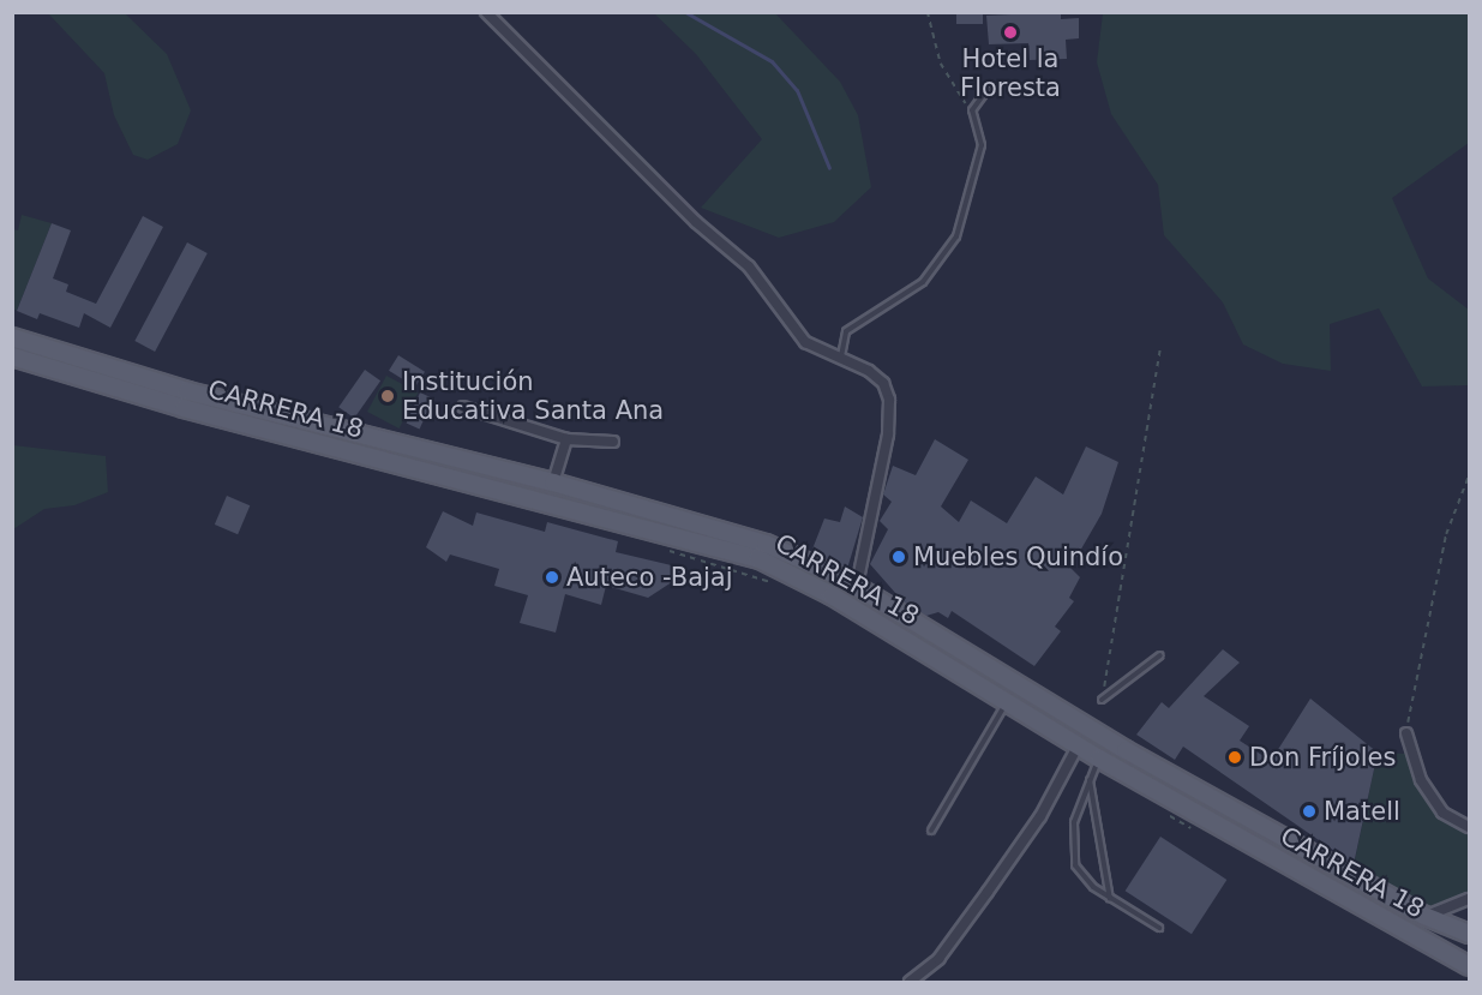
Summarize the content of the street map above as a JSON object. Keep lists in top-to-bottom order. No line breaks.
{"streets":{"main road":["CARRERA 18"]},"places":["Hotel la Floresta","Institución Educativa Santa Ana","Muebles Quindío","Auteco -Bajaj","Don Fríjoles","Matell"]}
